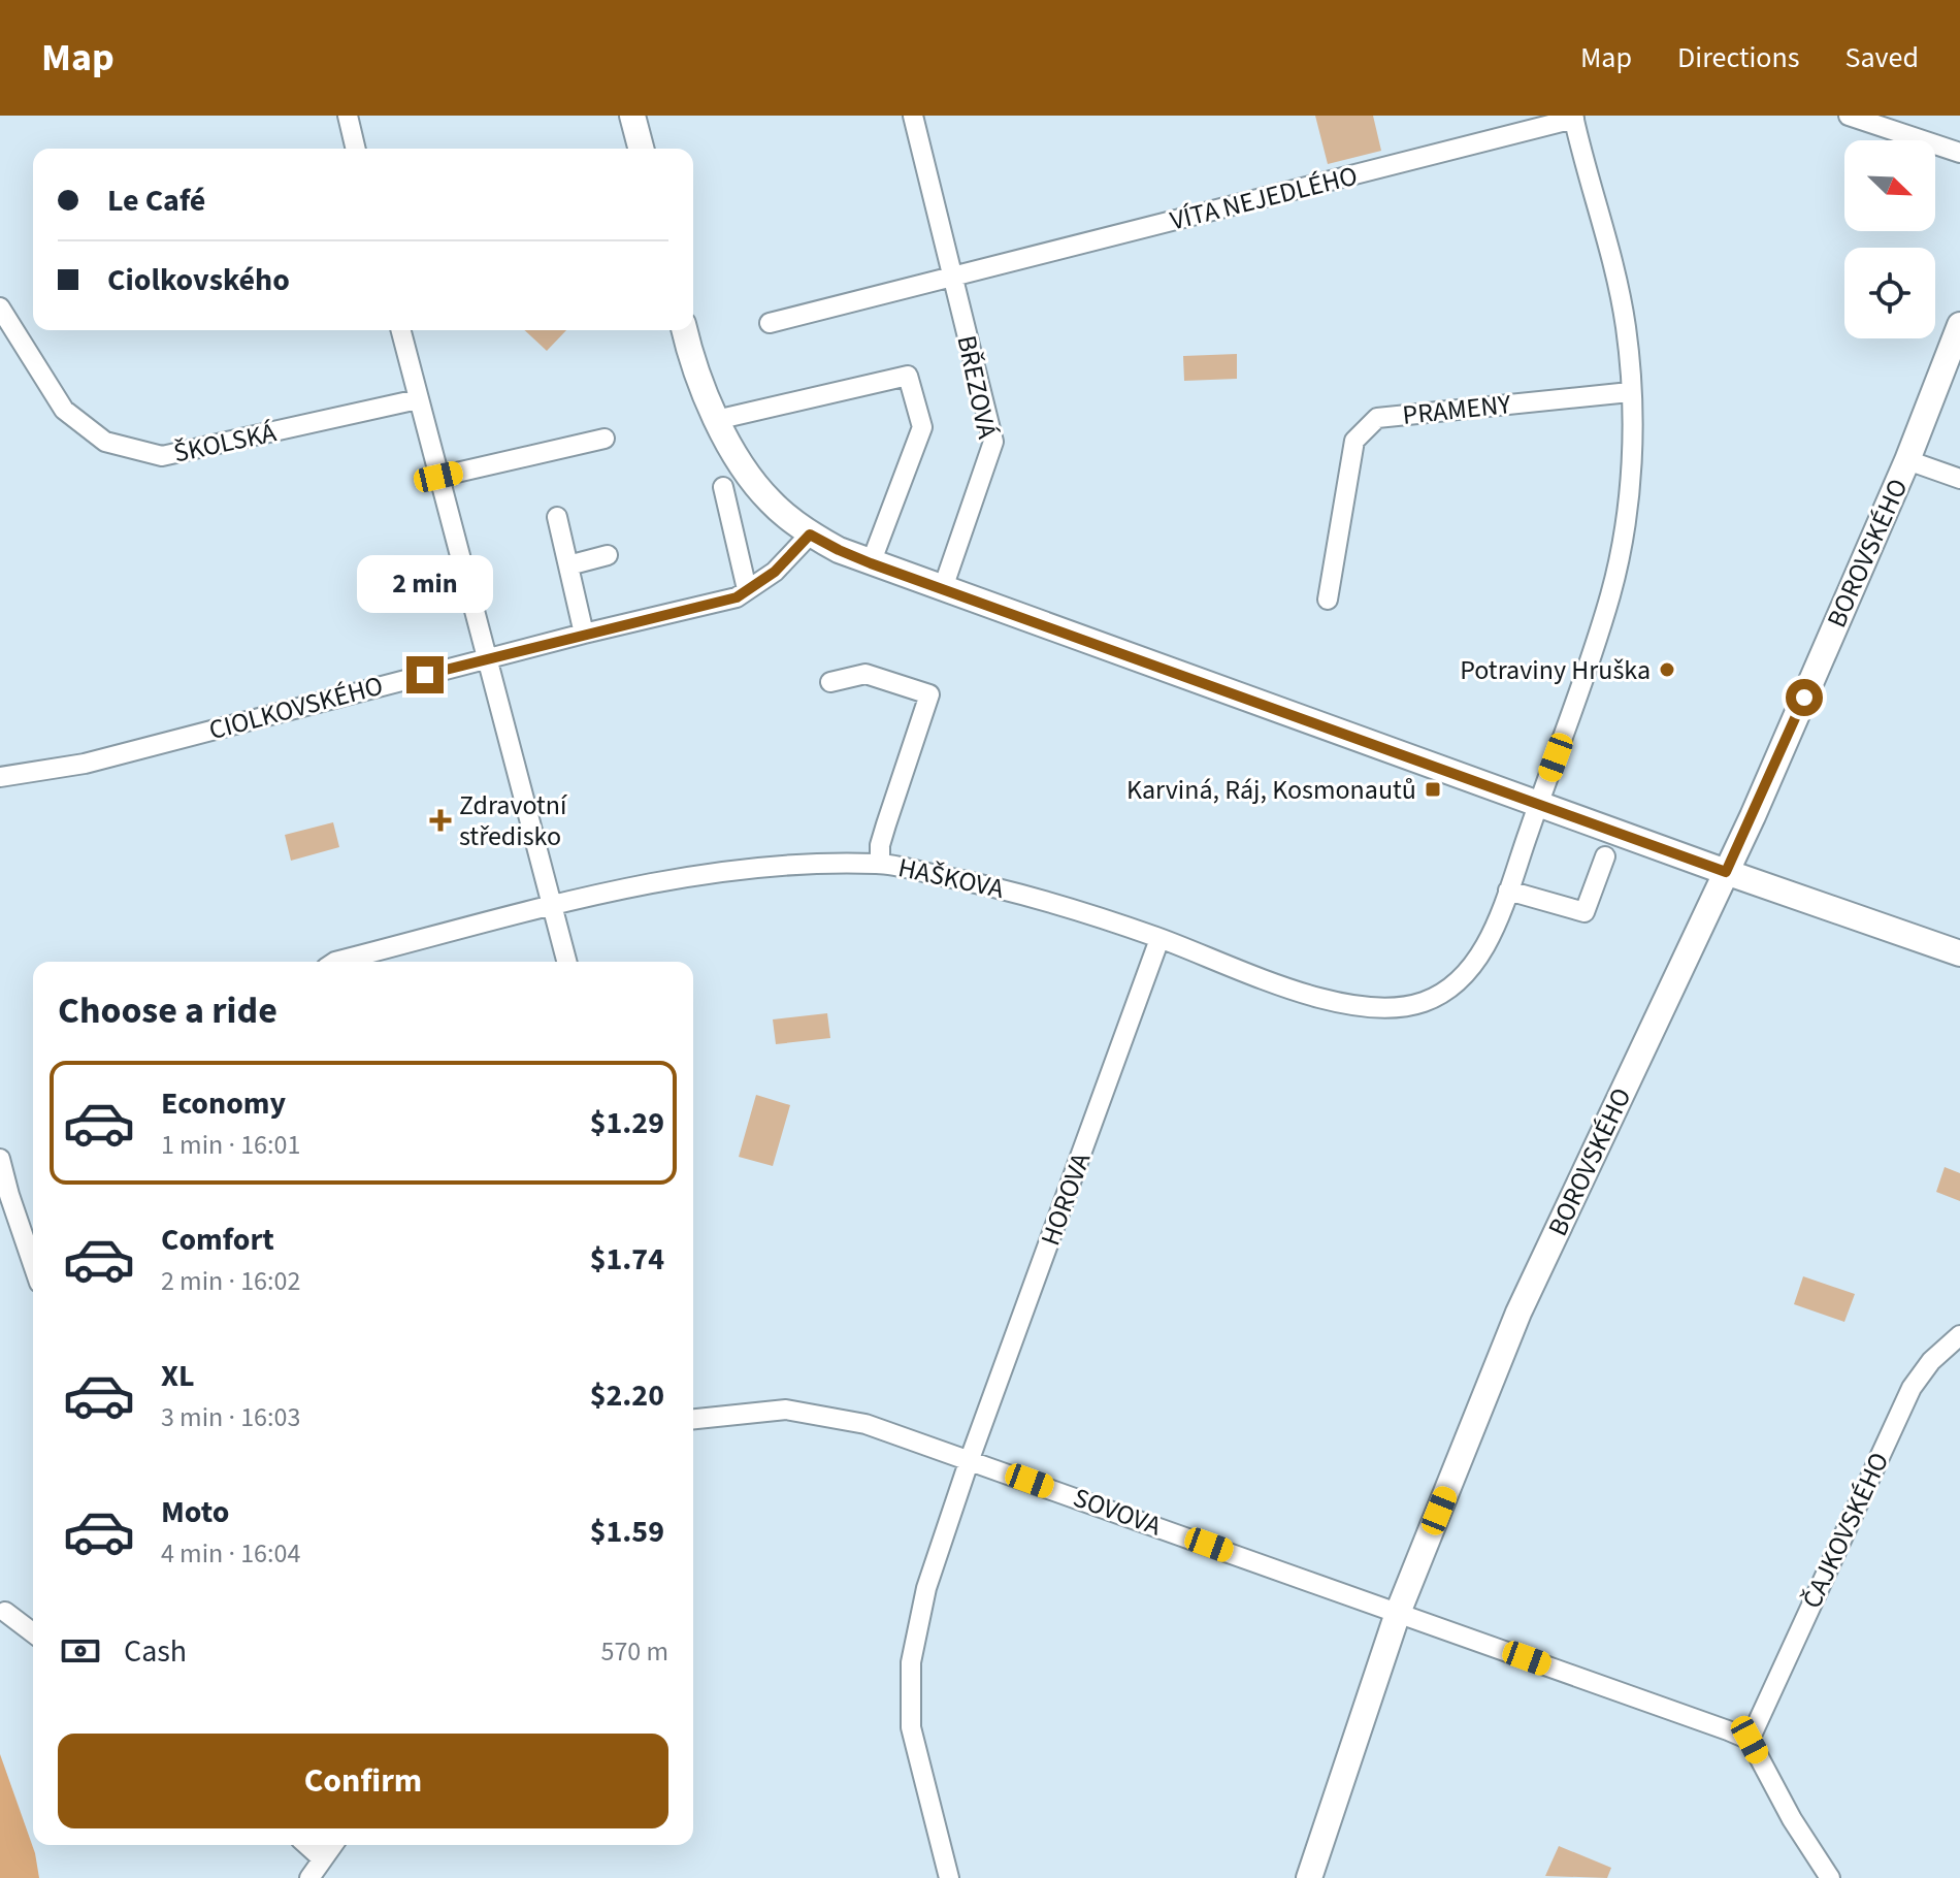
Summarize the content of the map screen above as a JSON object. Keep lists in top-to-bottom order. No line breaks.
{"streets":{"main road":["BOROVSKÉHO"],"street":["VÍTA NEJEDLÉHO","BŘEZOVÁ","PRAMENY","ŠKOLSKÁ","CIOLKOVSKÉHO","HAŠKOVA","HOROVA","SOVOVA","ČAJKOVSKÉHO"]},"crossings":[["VÍTA NEJEDLÉHO","BŘEZOVÁ"],["BOROVSKÉHO","SOVOVA"],["HAŠKOVA","HOROVA"],["HOROVA","SOVOVA"],["SOVOVA","ČAJKOVSKÉHO"]],"places":{"other":["Potraviny Hruška"],"transit":["Karviná, Ráj, Kosmonautů"],"health":["Zdravotní středisko"]},"north":"bottom right","page":{"header":"Map","nav":["Map","Directions","Saved"],"banner":["Le Café","Ciolkovského"],"bubble":"2 min","heading":"Choose a ride","list":[{"name":"Economy","note":"1 min · 16:01","value":"$1.29"},{"name":"Comfort","note":"2 min · 16:02","value":"$1.74"},{"name":"XL","note":"3 min · 16:03","value":"$2.20"},{"name":"Moto","note":"4 min · 16:04","value":"$1.59"}],"pay":["Cash","570 m"],"buttons":"Confirm"}}
